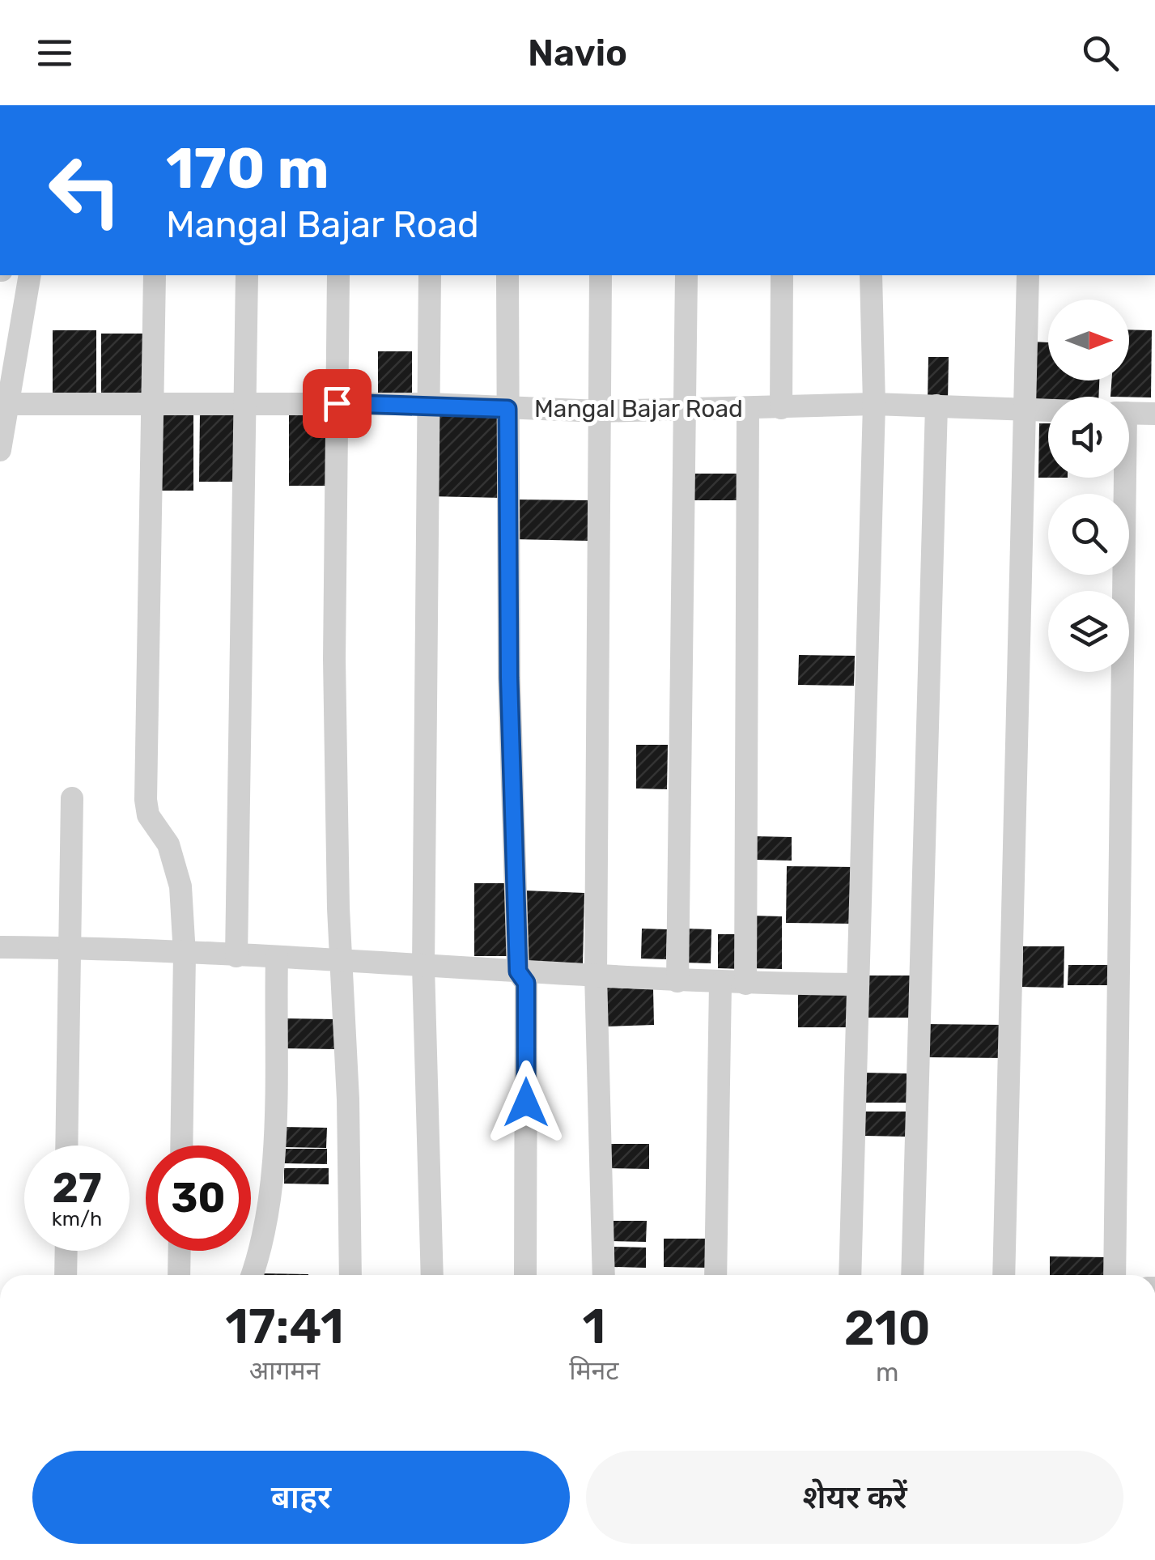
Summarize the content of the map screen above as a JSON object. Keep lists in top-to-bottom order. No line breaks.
{"streets":{"street":["Mangal Bajar Road"]},"north":"right","page":{"header":"Navio","turn":["170 m","Mangal Bajar Road"],"speed":"27 km/h","limit":"30","eta":["17:41","आगमन","1","मिनट","210","m"],"buttons":["बाहर","शेयर करें"]}}
